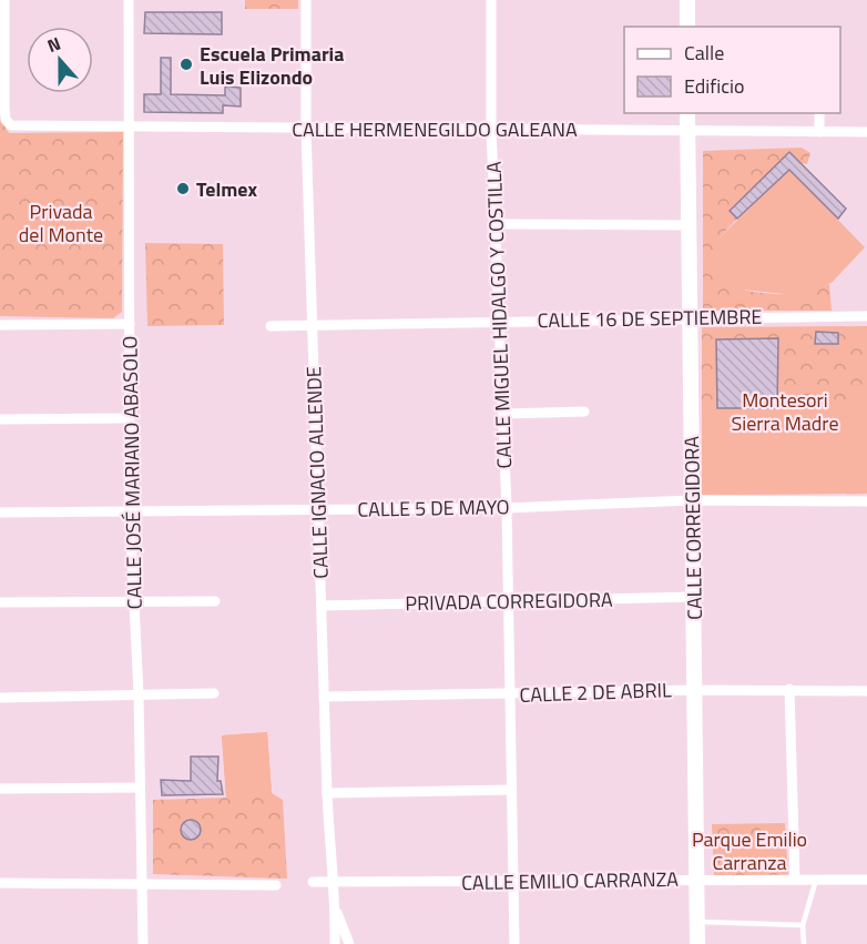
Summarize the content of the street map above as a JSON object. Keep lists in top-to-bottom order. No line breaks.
{"streets":{"street":["CALLE HERMENEGILDO GALEANA","CALLE MIGUEL HIDALGO Y COSTILLA","CALLE 16 DE SEPTIEMBRE","CALLE JOSÉ MARIANO ABASOLO","CALLE IGNACIO ALLENDE","CALLE 5 DE MAYO","CALLE CORREGIDORA","PRIVADA CORREGIDORA","CALLE 2 DE ABRIL","CALLE EMILIO CARRANZA"]},"crossings":[["CALLE HERMENEGILDO GALEANA","CALLE MIGUEL HIDALGO Y COSTILLA"],["CALLE HERMENEGILDO GALEANA","CALLE JOSÉ MARIANO ABASOLO"],["CALLE HERMENEGILDO GALEANA","CALLE IGNACIO ALLENDE"],["CALLE HERMENEGILDO GALEANA","CALLE CORREGIDORA"],["CALLE MIGUEL HIDALGO Y COSTILLA","CALLE 16 DE SEPTIEMBRE"],["CALLE MIGUEL HIDALGO Y COSTILLA","CALLE 5 DE MAYO"],["CALLE MIGUEL HIDALGO Y COSTILLA","PRIVADA CORREGIDORA"],["CALLE MIGUEL HIDALGO Y COSTILLA","CALLE 2 DE ABRIL"],["CALLE MIGUEL HIDALGO Y COSTILLA","CALLE EMILIO CARRANZA"],["CALLE 16 DE SEPTIEMBRE","CALLE IGNACIO ALLENDE"],["CALLE 16 DE SEPTIEMBRE","CALLE CORREGIDORA"],["CALLE JOSÉ MARIANO ABASOLO","CALLE 5 DE MAYO"],["CALLE IGNACIO ALLENDE","CALLE 5 DE MAYO"],["CALLE IGNACIO ALLENDE","PRIVADA CORREGIDORA"],["CALLE IGNACIO ALLENDE","CALLE 2 DE ABRIL"],["CALLE IGNACIO ALLENDE","CALLE EMILIO CARRANZA"],["CALLE 5 DE MAYO","CALLE CORREGIDORA"],["CALLE CORREGIDORA","PRIVADA CORREGIDORA"],["CALLE CORREGIDORA","CALLE 2 DE ABRIL"],["CALLE CORREGIDORA","CALLE EMILIO CARRANZA"]],"parks":["Privada del Monte","Montesori Sierra Madre","Parque Emilio Carranza"],"places":["Escuela Primaria Luis Elizondo","Telmex"],"legend":["Calle","Edificio"],"north":"top"}
